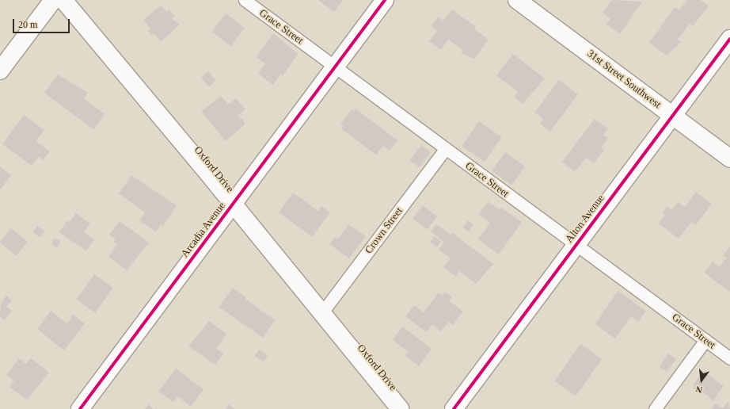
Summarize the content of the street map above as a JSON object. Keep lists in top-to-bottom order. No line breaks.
{"streets":{"street":["31st Street Southwest","Oxford Drive","Alton Avenue","Arcadia Avenue"],"lane":["Grace Street","Crown Street"]},"crossings":[["Grace Street","Alton Avenue"],["Grace Street","Arcadia Avenue"],["Grace Street","Crown Street"],["31st Street Southwest","Alton Avenue"],["Oxford Drive","Arcadia Avenue"],["Oxford Drive","Crown Street"]],"scale_bar":"20 m","north":"bottom"}
